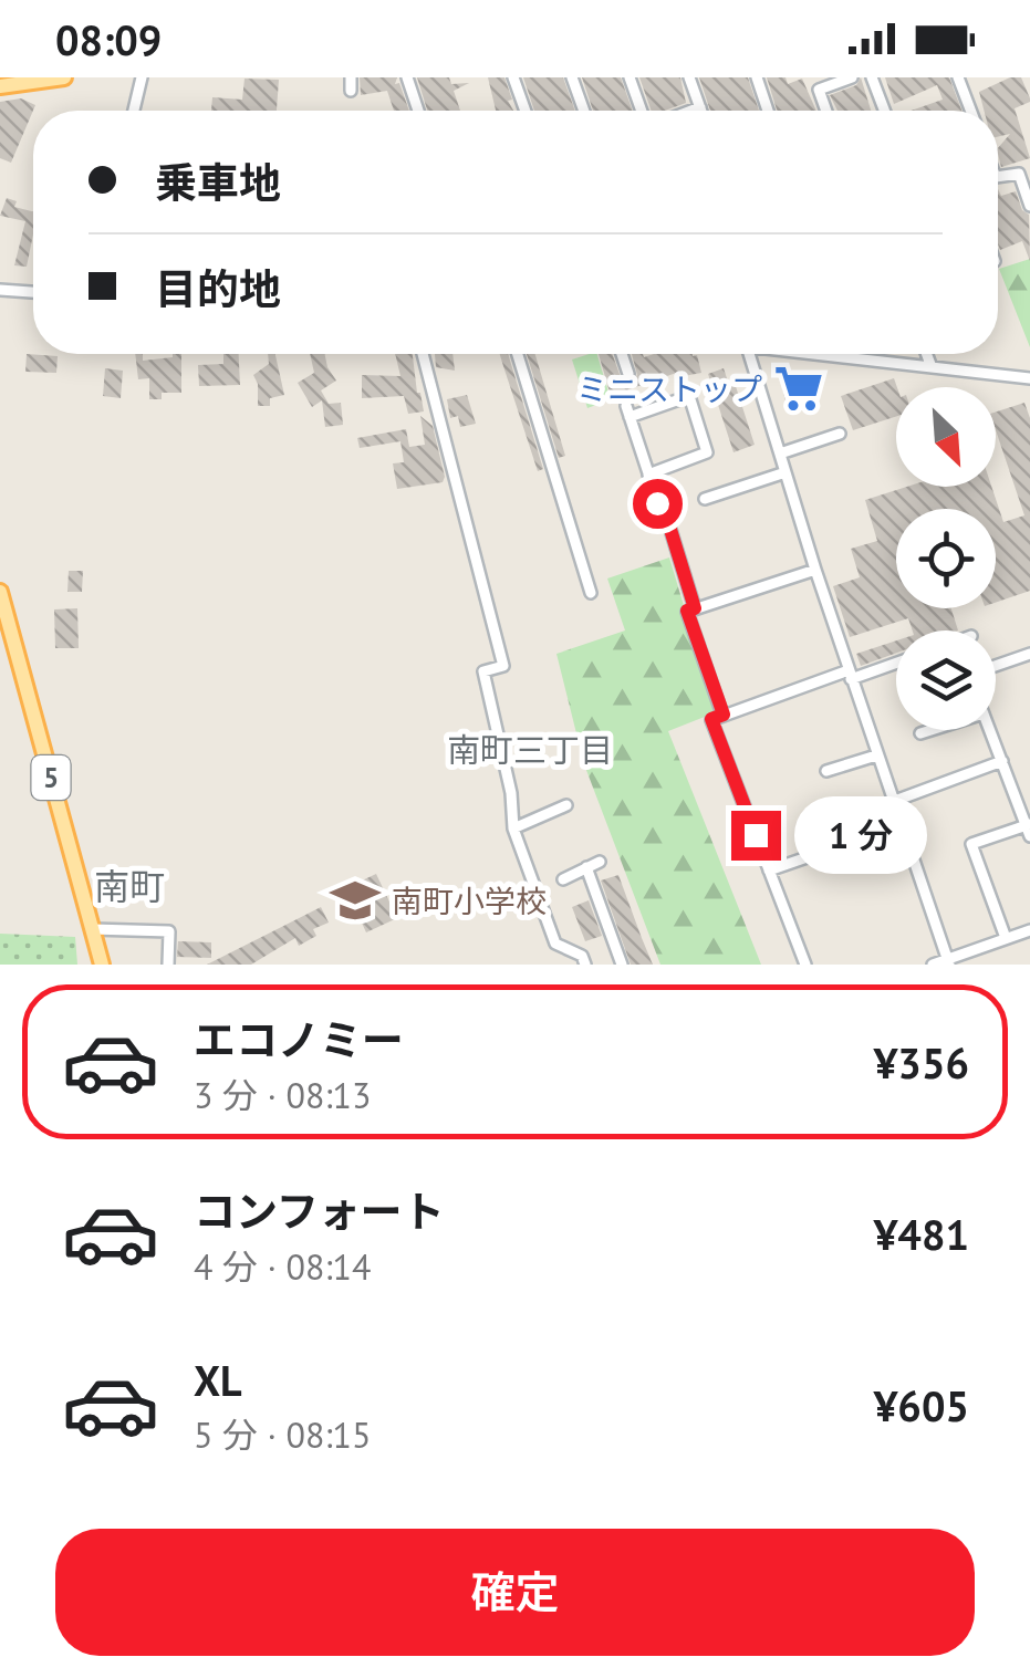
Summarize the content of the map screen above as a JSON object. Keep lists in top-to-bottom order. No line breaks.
{"streets":{"main road":["5"]},"districts":["南町三丁目","南町"],"places":{"supermarket":["ミニストップ"],"school or university":["南町小学校"]},"north":"bottom right","page":{"status":"08:09","banner":["乗車地","目的地"],"bubble":"1 分","list":[{"name":"エコノミー","note":"3 分 · 08:13","value":"¥356"},{"name":"コンフォート","note":"4 分 · 08:14","value":"¥481"},{"name":"XL","note":"5 分 · 08:15","value":"¥605"}],"buttons":"確定"}}
